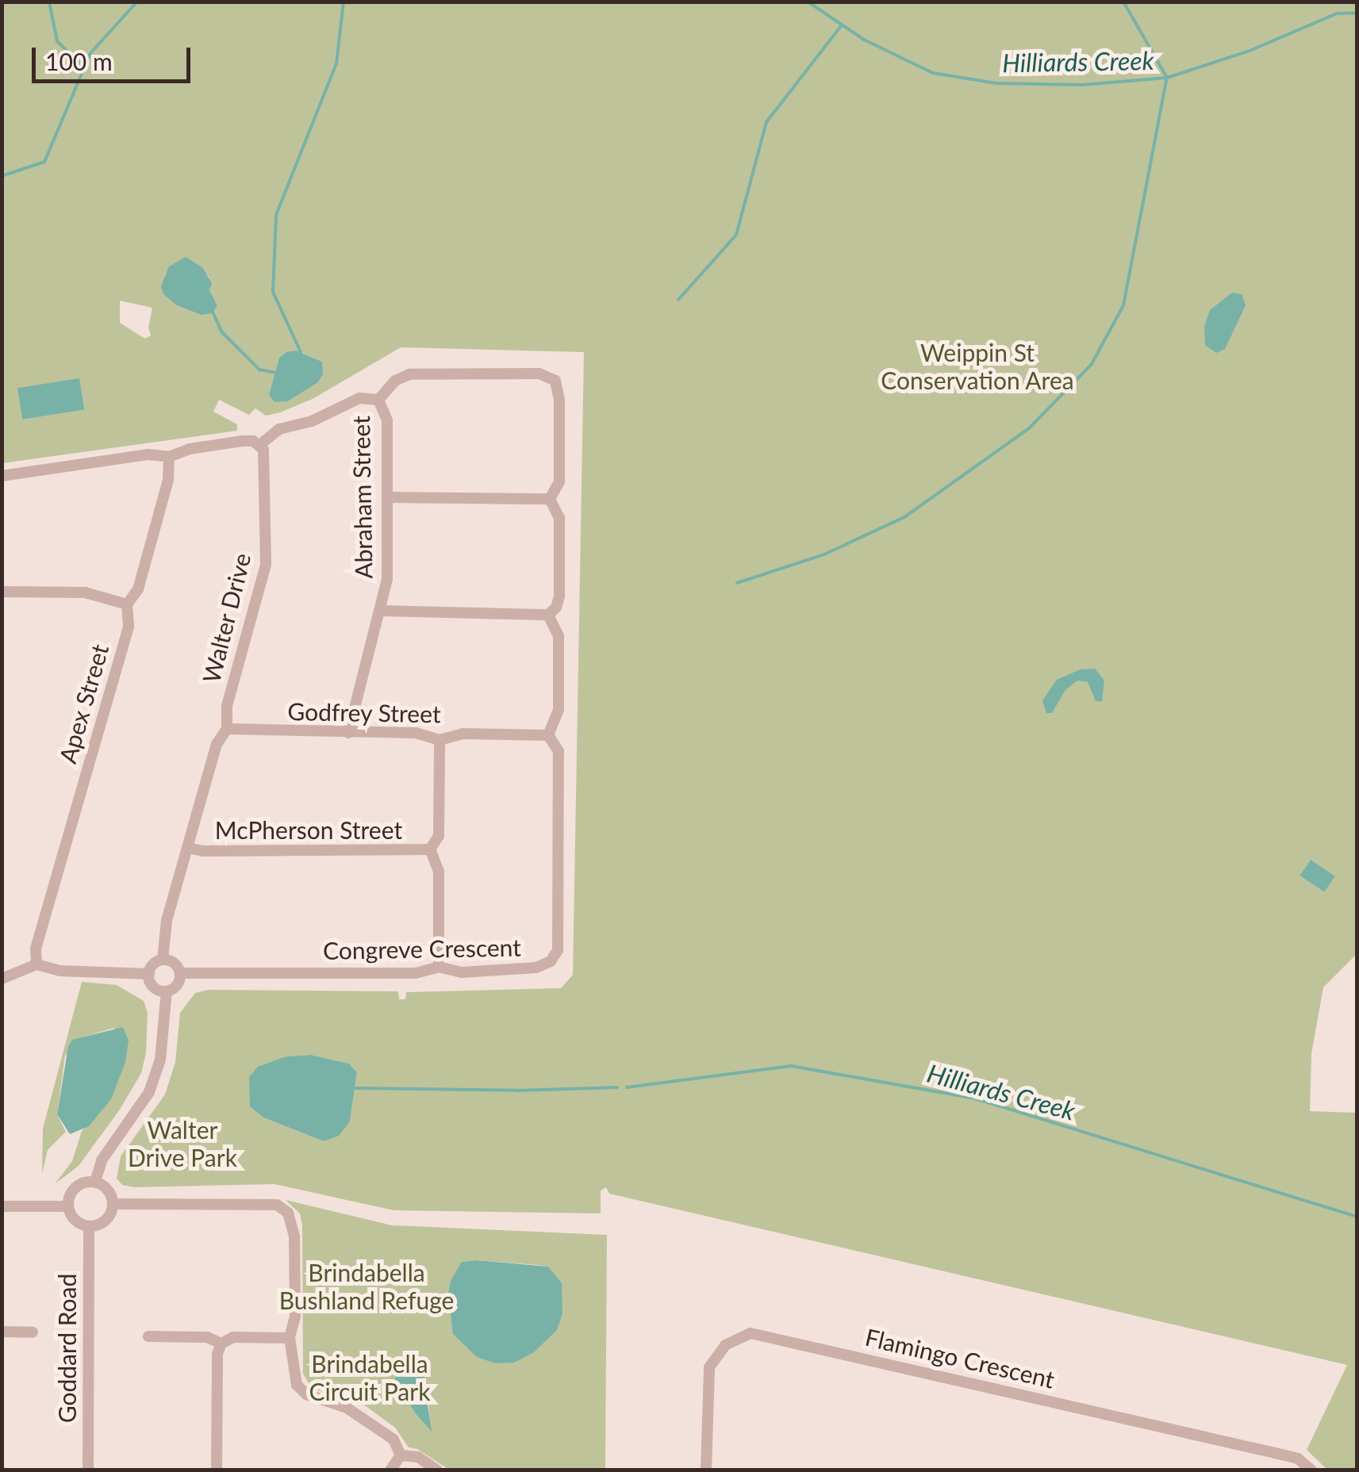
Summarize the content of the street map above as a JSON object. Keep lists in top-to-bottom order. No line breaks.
{"streets":{"street":["Abraham Street","Walter Drive","Apex Street","Godfrey Street","McPherson Street","Congreve Crescent","Goddard Road","Flamingo Crescent"]},"crossings":[["Abraham Street","Godfrey Street"],["Walter Drive","Godfrey Street"],["Walter Drive","McPherson Street"],["Walter Drive","Congreve Crescent"],["Godfrey Street","Congreve Crescent"]],"water":["Hilliards Creek"],"parks":["Weippin St Conservation Area","Walter Drive Park","Brindabella Bushland Refuge","Brindabella Circuit Park"],"scale_bar":"100 m"}
